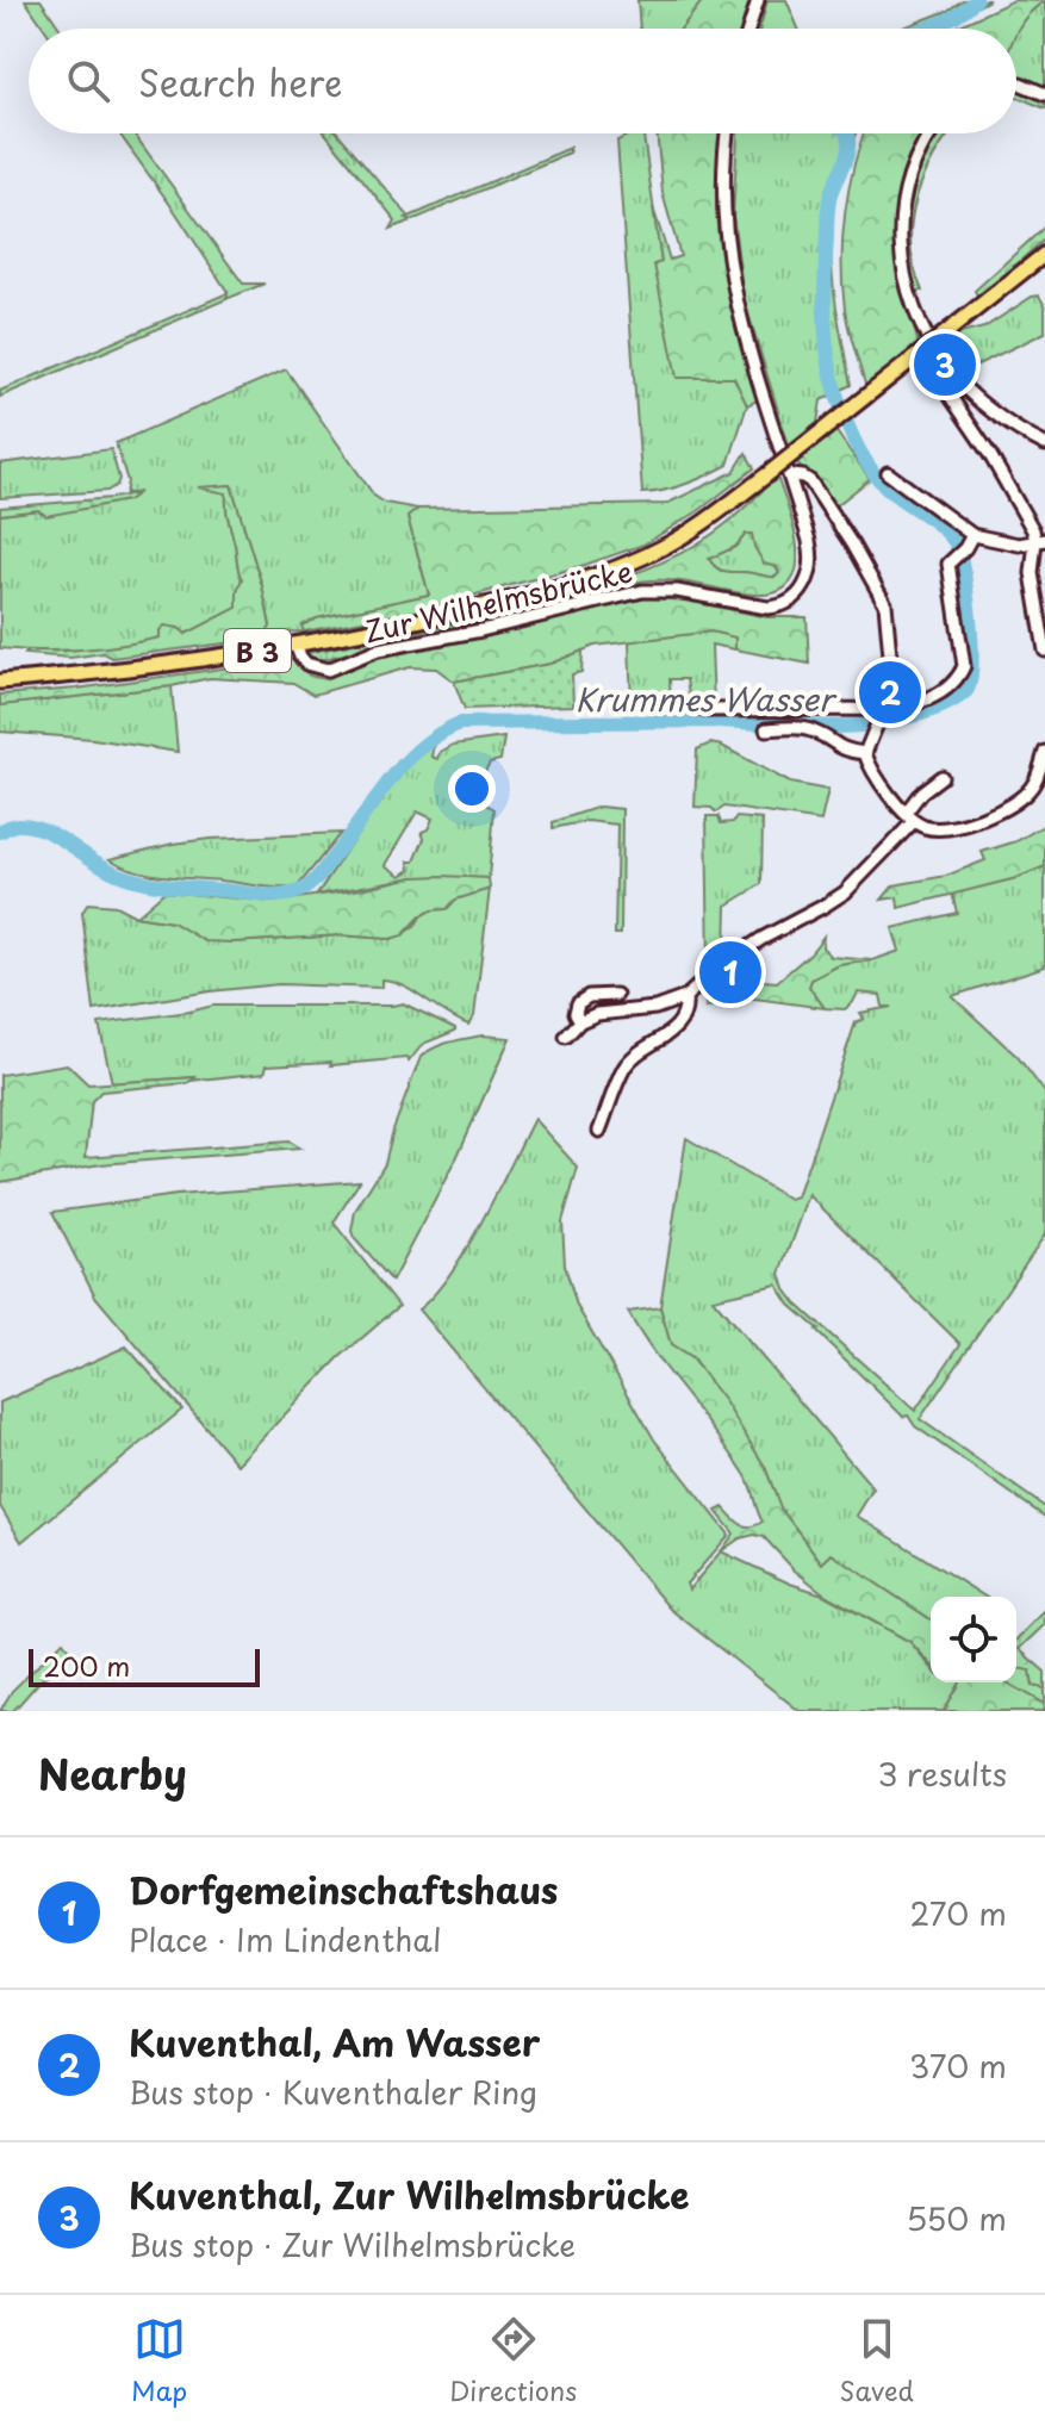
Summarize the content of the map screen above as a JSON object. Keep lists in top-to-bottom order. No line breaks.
{"streets":{"main road":["B 3"],"street":["Zur Wilhelmsbrücke"]},"crossings":[["Zur Wilhelmsbrücke","B 3"]],"water":["Krummes Wasser"],"scale_bar":"200 m","page":{"search":"Search here","pins":["3","2","1"],"scale":"200 m","heading":["Nearby","3 results"],"list":[{"mark":"1","name":"Dorfgemeinschaftshaus","note":"Place · Im Lindenthal","value":"270 m"},{"mark":"2","name":"Kuventhal, Am Wasser","note":"Bus stop · Kuventhaler Ring","value":"370 m"},{"mark":"3","name":"Kuventhal, Zur Wilhelmsbrücke","note":"Bus stop · Zur Wilhelmsbrücke","value":"550 m"}],"nav":["Map","Directions","Saved"]}}
